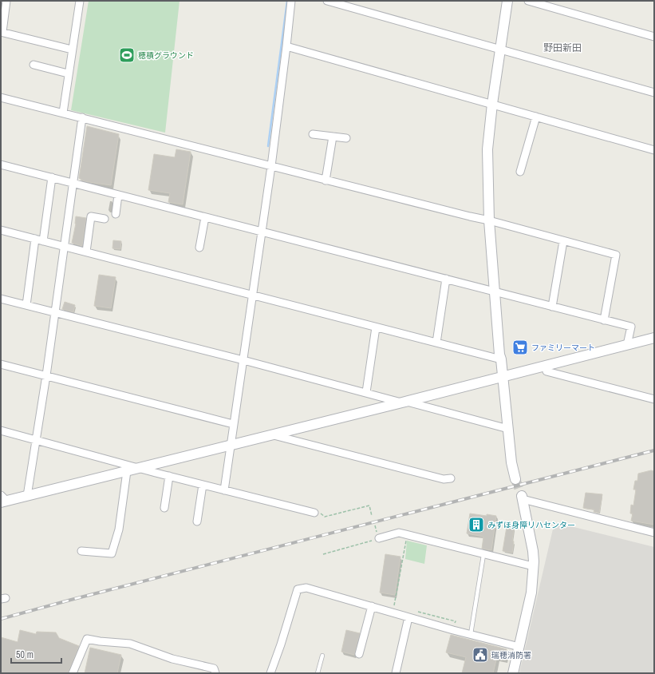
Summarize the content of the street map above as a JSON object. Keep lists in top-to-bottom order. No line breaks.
{"districts":["野田新田"],"places":{"sports":["穂積グラウンド"],"supermarket":["ファミリーマート"],"building":["みずほ身障リハセンター"],"public building":["瑞穂消防署"]},"scale_bar":"50 m"}
